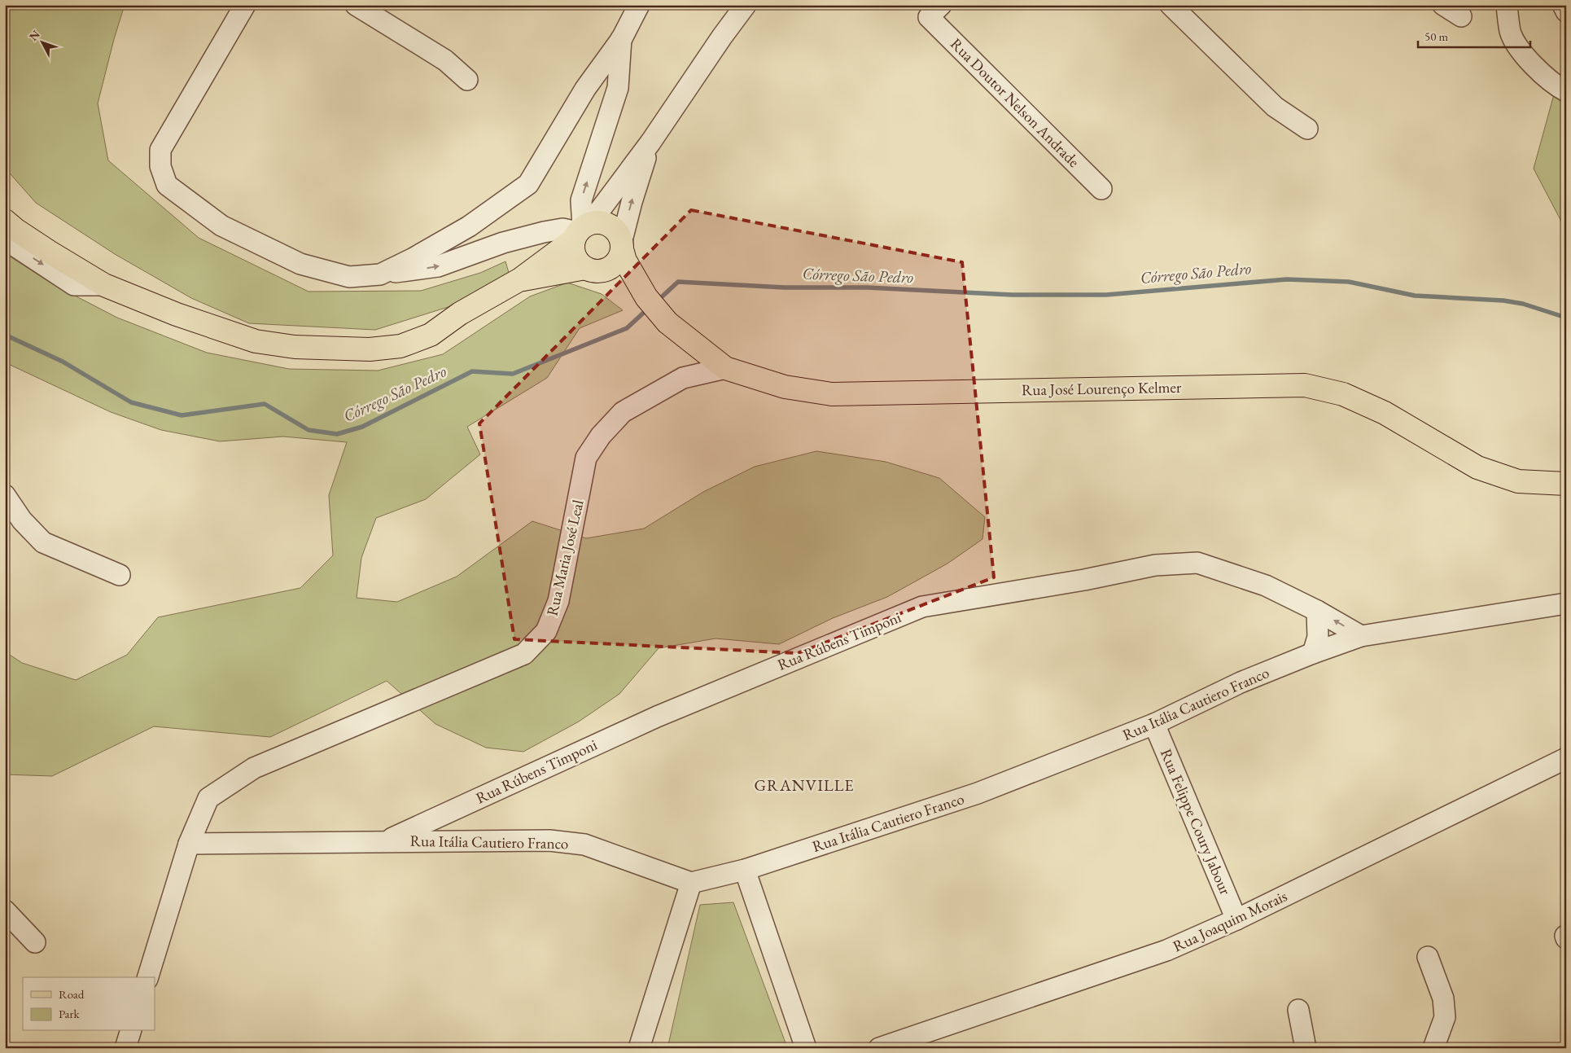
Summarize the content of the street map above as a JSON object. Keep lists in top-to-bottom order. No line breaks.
{"streets":{"main road":["Rua José Lourenço Kelmer"],"street":["Rua Doutor Nelson Andrade","Rua Maria José Leal","Rua Rúbens Timponi","Rua Itália Cautiero Franco","Rua Felippe Coury Jabour","Rua Joaquim Morais"]},"crossings":[["Rua José Lourenço Kelmer","Rua Maria José Leal"],["Rua Maria José Leal","Rua Itália Cautiero Franco"],["Rua Rúbens Timponi","Rua Itália Cautiero Franco"],["Rua Itália Cautiero Franco","Rua Felippe Coury Jabour"],["Rua Felippe Coury Jabour","Rua Joaquim Morais"]],"districts":["GRANVILLE"],"water":["Córrego São Pedro"],"legend":["Road","Park"],"scale_bar":"50 m","north":"top left"}
